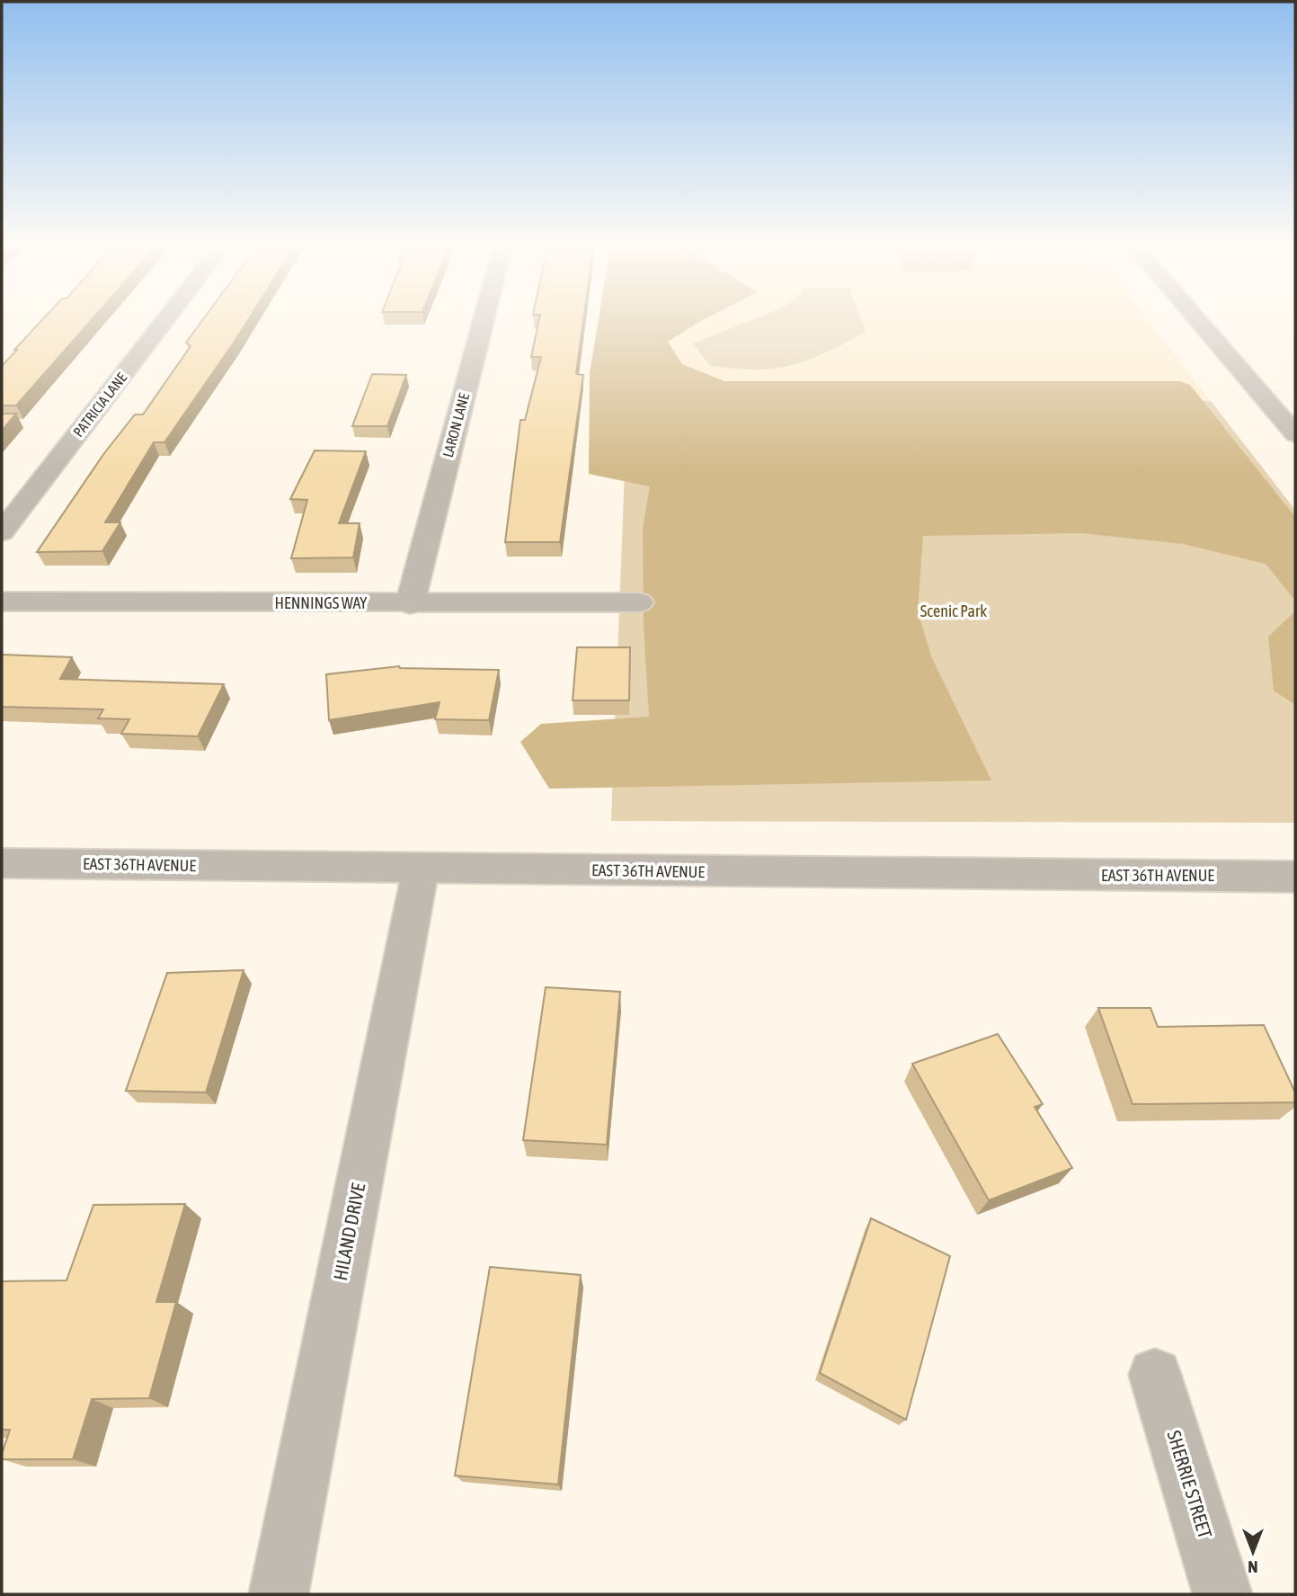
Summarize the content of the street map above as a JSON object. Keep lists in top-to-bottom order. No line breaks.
{"streets":{"street":["PATRICIA LANE","LARON LANE","HENNINGS WAY","EAST 36TH AVENUE","HILAND DRIVE","SHERRIE STREET"]},"crossings":[["LARON LANE","HENNINGS WAY"],["EAST 36TH AVENUE","HILAND DRIVE"]],"parks":["Scenic Park"],"north":"bottom"}
